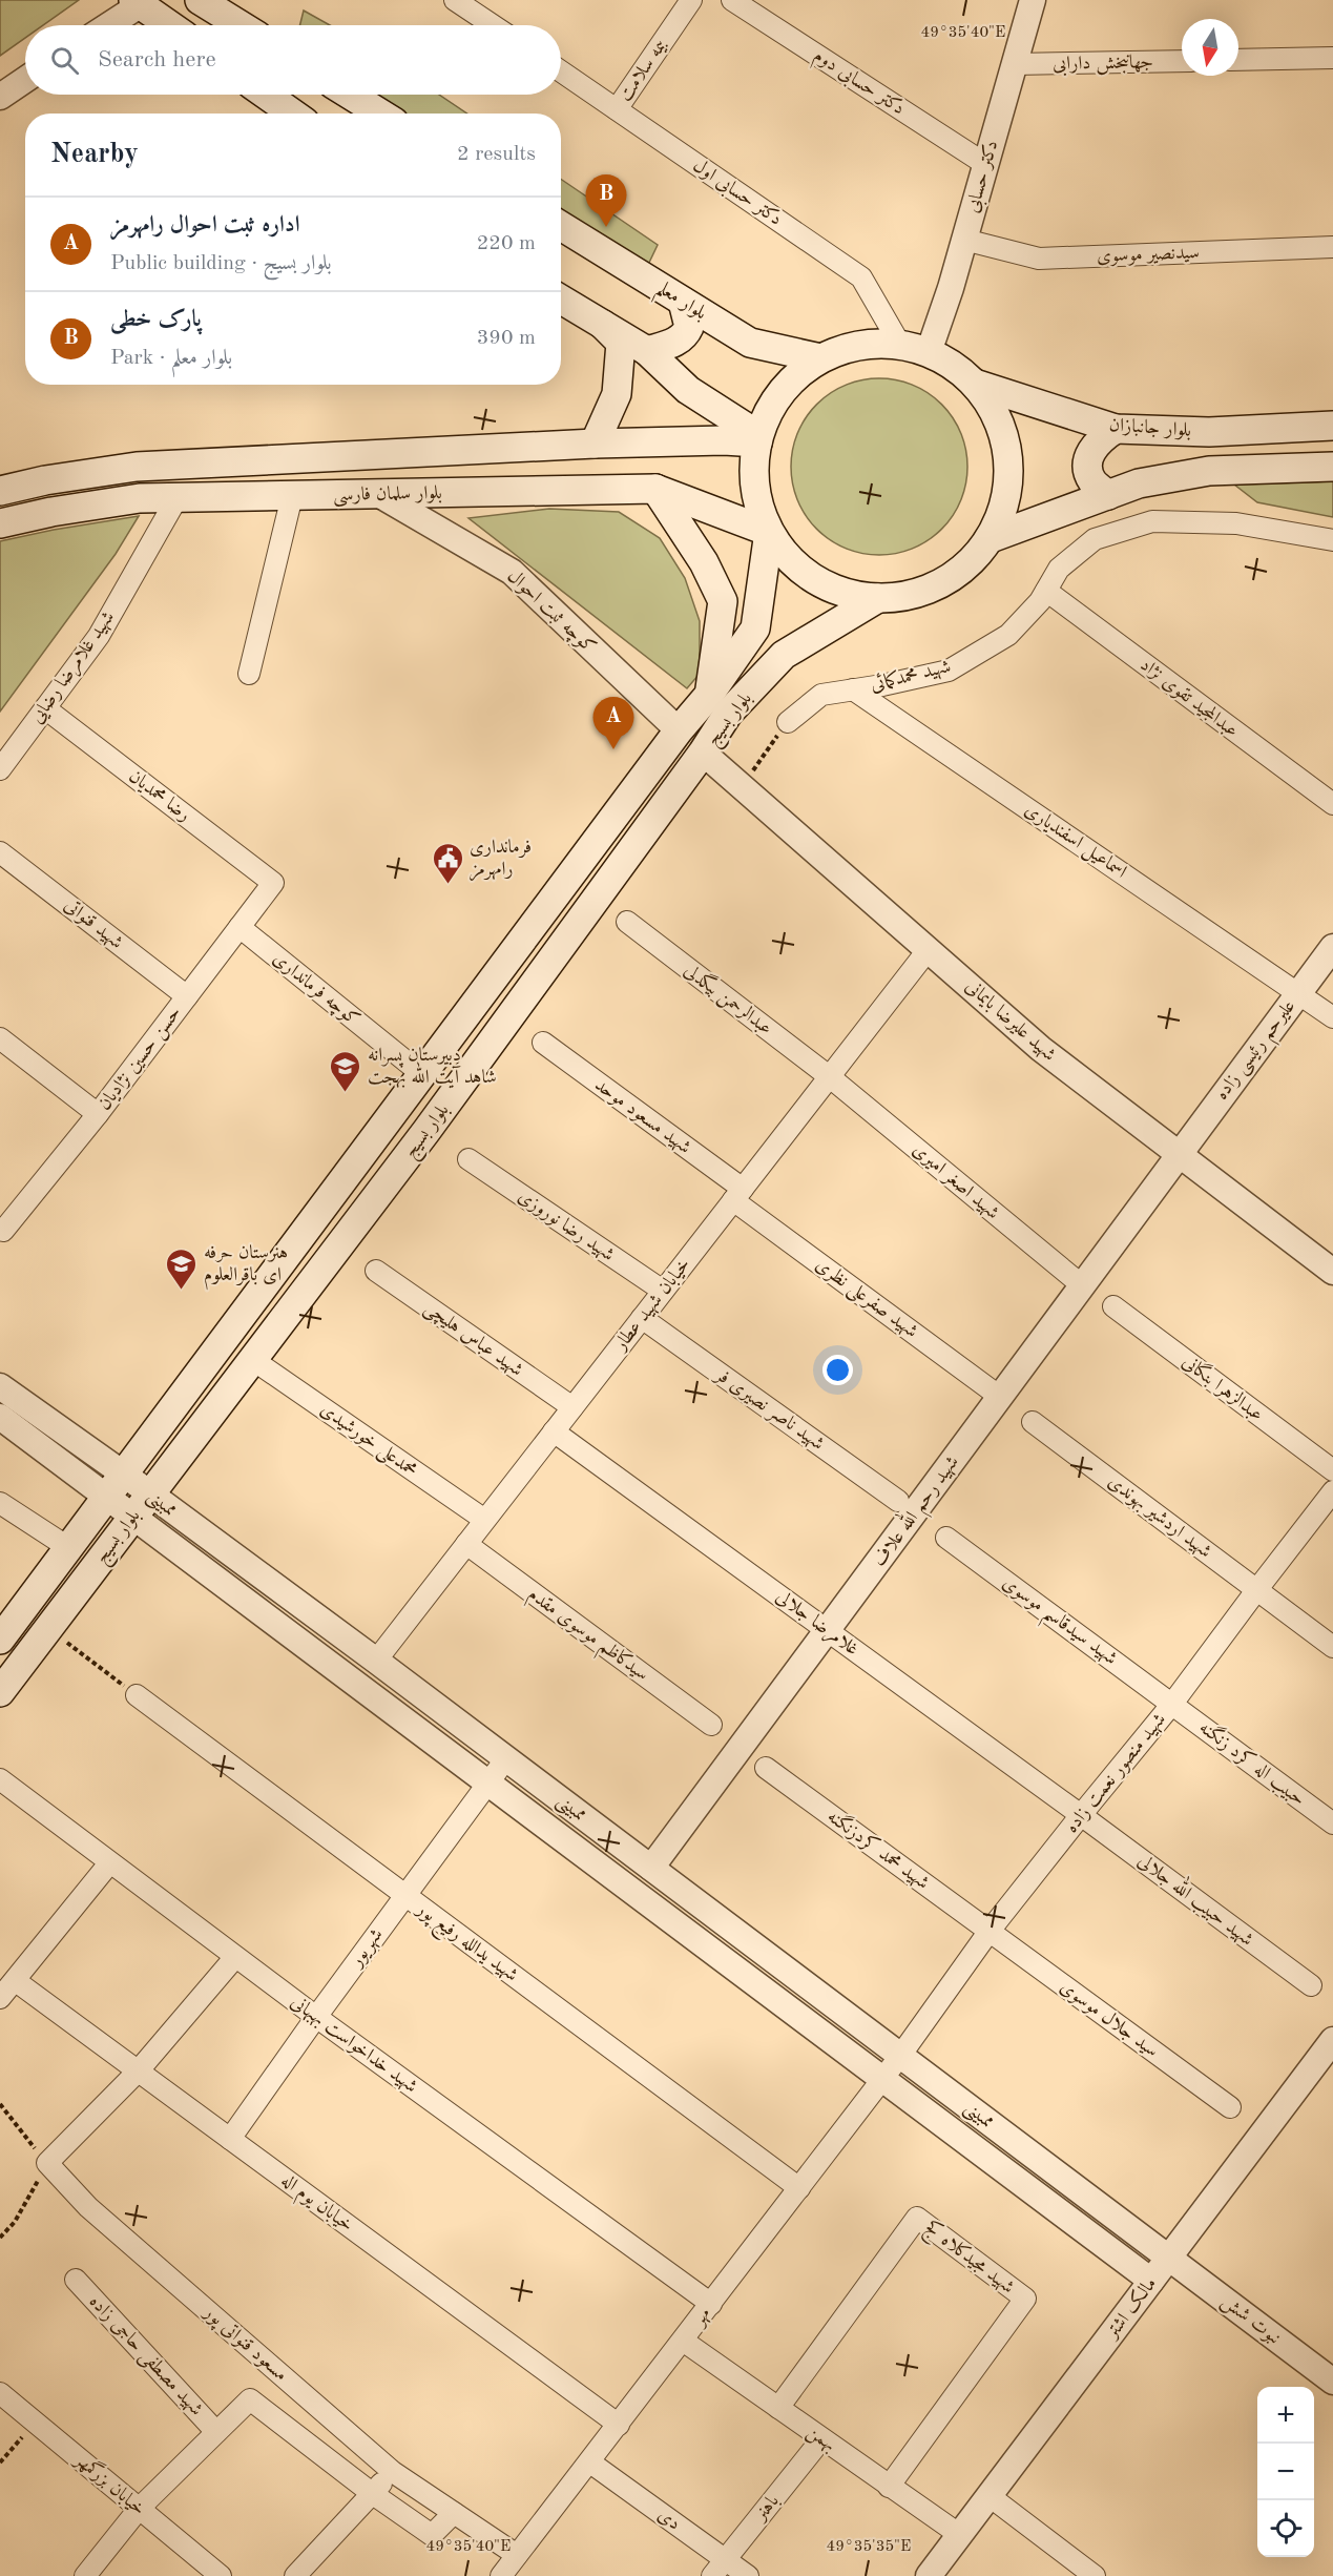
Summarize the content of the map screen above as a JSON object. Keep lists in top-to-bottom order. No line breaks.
{"streets":{"main road":["بلوار معلم","بلوار جانبازان","بلوار سلمان فارسی","بلوار بسیج"],"street":["جهانبخش دارابی","بیمه سلامت","دکتر حسابی دوم","دکتر حسابی","دکتر حسابی اول","سیدنصیر موسوی","کوچه ثبت احوال","شهید غلامرضا رضایی","شهید محمدکمائی","عبدالمجید تقوی نژاد","رضا محمدیان","اسماعیل اسفندیاری","شهید قنواتی","کوچه فرمانداری","عبدالرحمن بیگدلی","شهید علیرضا بایمانی","علیرحم رئیسی زاده","حسن حسین نژادیان","شهید مسعود موحد","شهید اصغر امیری","شهید رضا نوروزی","شهید صفرعلی نظری","خیابان شهید عطار","شهید عباس هلیچی","عبدالزهرا بنگانی","شهید ناصر نصیری فر","محمدعلی خورشیدی","ممبینی","شهید رحم الله علاف","شهید اردشیر بهوندی","شهید سیدقاسم موسوی","غلامرضا جلالی","سیدکاظم موسوی مقدم","حبیب اله کرد زنگنه","شهید منصور نعمت زاده","شهید محمد کردزنگنه","شهید حبیب الله جلالی","شهید یدالله رفیع پور","شهریور","سید جلال موسوی","شهید خداخواست بهبهانی","خیابان یوم اله","شهید مجیدکلاه کج","مالک اشتر","مهر","نبوت شش","مسعود قنواتی پور","شهید مصطفی حاجی زاده","بهمن","خیابان بزرگمهر","باهنر","دی"]},"crossings":[["جهانبخش دارابی","دکتر حسابی"],["بیمه سلامت","دکتر حسابی اول"],["دکتر حسابی دوم","دکتر حسابی"],["دکتر حسابی","سیدنصیر موسوی"],["بلوار سلمان فارسی","کوچه ثبت احوال"],["بلوار سلمان فارسی","شهید غلامرضا رضایی"],["بلوار سلمان فارسی","بلوار بسیج"],["کوچه ثبت احوال","بلوار بسیج"],["شهید غلامرضا رضایی","رضا محمدیان"],["شهید محمدکمائی","عبدالمجید تقوی نژاد"],["شهید محمدکمائی","اسماعیل اسفندیاری"],["بلوار بسیج","کوچه فرمانداری"],["بلوار بسیج","شهید علیرضا بایمانی"],["بلوار بسیج","محمدعلی خورشیدی"],["بلوار بسیج","ممبینی"],["رضا محمدیان","حسن حسین نژادیان"],["اسماعیل اسفندیاری","علیرحم رئیسی زاده"],["شهید قنواتی","حسن حسین نژادیان"],["کوچه فرمانداری","حسن حسین نژادیان"],["عبدالرحمن بیگدلی","شهید اصغر امیری"],["عبدالرحمن بیگدلی","خیابان شهید عطار"],["شهید علیرضا بایمانی","علیرحم رئیسی زاده"],["شهید علیرضا بایمانی","خیابان شهید عطار"],["شهید علیرضا بایمانی","شهید رحم الله علاف"],["علیرحم رئیسی زاده","شهید رحم الله علاف"],["شهید مسعود موحد","شهید صفرعلی نظری"],["شهید مسعود موحد","خیابان شهید عطار"],["شهید اصغر امیری","خیابان شهید عطار"],["شهید اصغر امیری","شهید رحم الله علاف"],["شهید رضا نوروزی","خیابان شهید عطار"],["شهید صفرعلی نظری","خیابان شهید عطار"],["شهید صفرعلی نظری","شهید رحم الله علاف"],["خیابان شهید عطار","شهید عباس هلیچی"],["خیابان شهید عطار","شهید ناصر نصیری فر"],["خیابان شهید عطار","محمدعلی خورشیدی"],["خیابان شهید عطار","ممبینی"],["خیابان شهید عطار","غلامرضا جلالی"],["خیابان شهید عطار","سیدکاظم موسوی مقدم"],["ممبینی","شهید رحم الله علاف"],["ممبینی","شهید منصور نعمت زاده"],["ممبینی","شهریور"],["ممبینی","مالک اشتر"],["ممبینی","مهر"],["ممبینی","نبوت شش"],["شهید رحم الله علاف","غلامرضا جلالی"],["شهید اردشیر بهوندی","شهید منصور نعمت زاده"],["شهید سیدقاسم موسوی","حبیب اله کرد زنگنه"],["شهید سیدقاسم موسوی","شهید منصور نعمت زاده"],["غلامرضا جلالی","شهید منصور نعمت زاده"],["غلامرضا جلالی","شهید حبیب الله جلالی"],["حبیب اله کرد زنگنه","شهید منصور نعمت زاده"],["شهید منصور نعمت زاده","شهید محمد کردزنگنه"],["شهید منصور نعمت زاده","شهید حبیب الله جلالی"],["شهید منصور نعمت زاده","سید جلال موسوی"],["شهید منصور نعمت زاده","مهر"],["شهید محمد کردزنگنه","سید جلال موسوی"],["شهید یدالله رفیع پور","شهریور"],["شهید یدالله رفیع پور","مهر"],["شهریور","شهید خداخواست بهبهانی"],["شهریور","خیابان یوم اله"],["شهید خداخواست بهبهانی","مهر"],["خیابان یوم اله","مهر"],["شهید مجیدکلاه کج","بهمن"],["مالک اشتر","نبوت شش"],["مالک اشتر","بهمن"],["مهر","مسعود قنواتی پور"],["مهر","بهمن"],["مهر","دی"],["مسعود قنواتی پور","شهید مصطفی حاجی زاده"],["شهید مصطفی حاجی زاده","خیابان بزرگمهر"],["بهمن","باهنر"],["باهنر","دی"]],"places":{"public building":["فرمانداری رامهرمز"],"school or university":["دبیرستان پسرانه شاهد آیت الله بهجت","هنرستان حرفه ای باقرالعلوم"]},"north":"bottom","page":{"search":"Search here","heading":["Nearby","2 results"],"pins":["B","A"],"list":[{"mark":"A","name":"اداره ثبت احوال رامهرمز","note":"Public building · بلوار بسیج","value":"220 m"},{"mark":"B","name":"پارک خطی","note":"Park · بلوار معلم","value":"390 m"}],"map_buttons":["+","−"]},"coordinates":["49°35'40\"E","49°35'35\"E"]}
